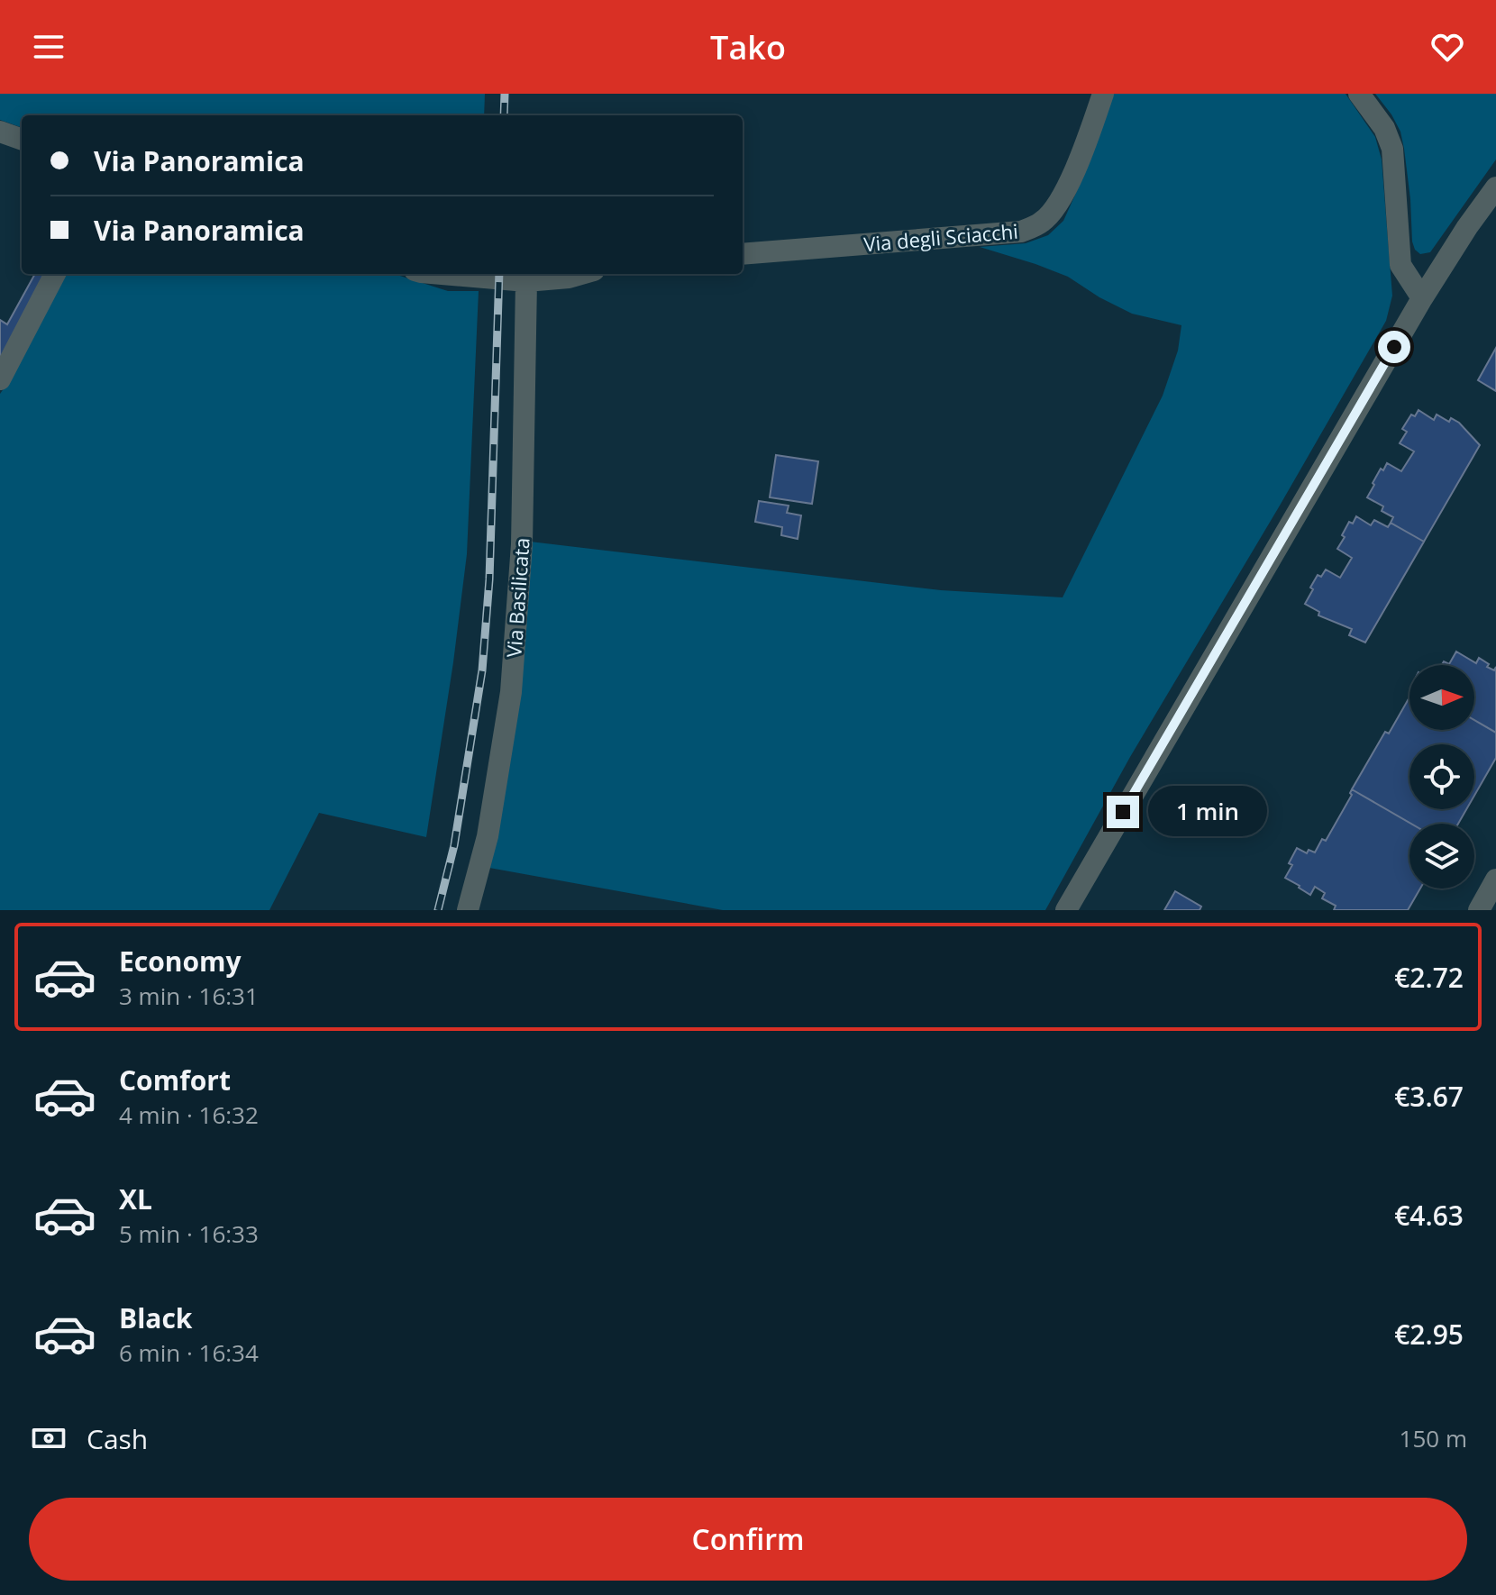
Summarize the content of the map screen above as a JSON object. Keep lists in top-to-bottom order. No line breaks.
{"streets":{"street":["Via degli Sciacchi","Via Basilicata"]},"north":"right","page":{"header":"Tako","banner":["Via Panoramica","Via Panoramica"],"bubble":"1 min","list":[{"name":"Economy","note":"3 min · 16:31","value":"€2.72"},{"name":"Comfort","note":"4 min · 16:32","value":"€3.67"},{"name":"XL","note":"5 min · 16:33","value":"€4.63"},{"name":"Black","note":"6 min · 16:34","value":"€2.95"}],"pay":["Cash","150 m"],"buttons":"Confirm"}}
